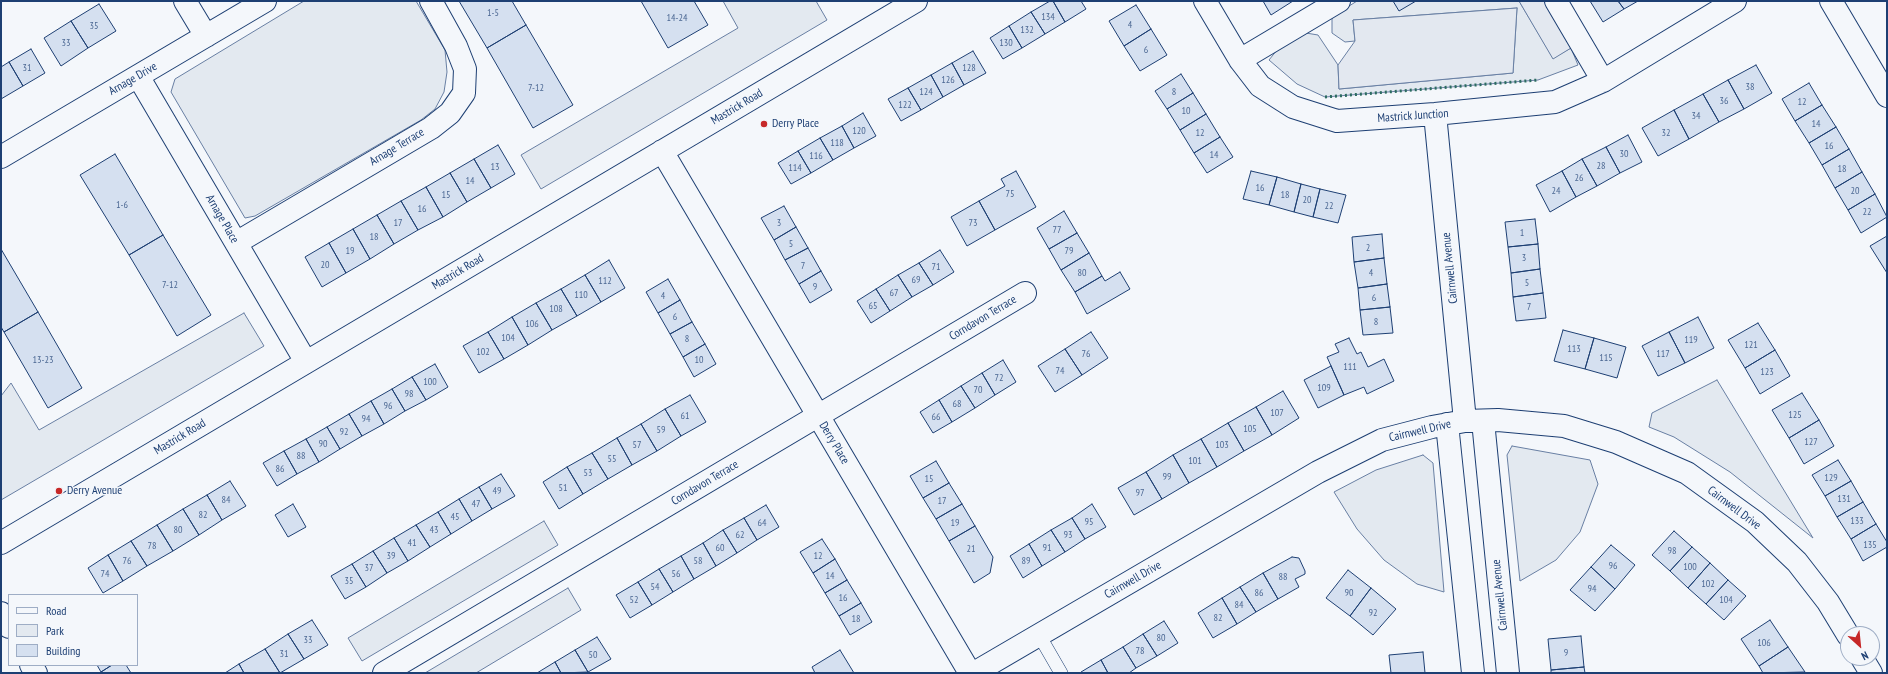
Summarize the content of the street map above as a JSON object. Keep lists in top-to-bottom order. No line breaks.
{"streets":{"street":["Arnage Drive","Mastrick Road","Mastrick Junction","Arnage Terrace","Arnage Place","Cairnwell Avenue","Corndavon Terrace","Cairnwell Drive","Derry Place"]},"crossings":[["Arnage Drive","Arnage Place"],["Mastrick Road","Arnage Place"],["Mastrick Road","Derry Place"],["Mastrick Junction","Cairnwell Avenue"],["Arnage Terrace","Arnage Place"],["Cairnwell Avenue","Cairnwell Drive"],["Corndavon Terrace","Derry Place"]],"places":["Derry Place","Derry Avenue"],"house_numbers":["1-5","134","14-24","4","35","132","33","130","6","31","128","126","38","7-12","124","8","36","12","122","10","34","14","120","12","32","118","16","30","14","116","28","13","114","18","26","14","16","24","20","75","15","18","20","1-6","22","16","22","17","3","73","77","1","18","5","2","19","79","3","20","7","71","80","4","69","112","5","7-12","9","67","110","4","6","65","7","108","6","8","106","104","8","119","121","113","102","76","117","115","13-23","10","111","74","123","72","100","109","70","98","68","96","107","125","61","66","94","105","59","92","127","90","57","103","88","55","101","86","53","99","129","15","51","49","97","131","84","17","47","82","45","133","95","64","19","80","43","62","93","41","135","78","60","91","21","98","39","12","76","58","89","96","100","37","74","56","14","88","35","102","54","94","86","90","16","52","104","84","92","82","18","80","33","106","78","9","31","50"],"legend":["Road","Park","Building"],"north":"bottom right"}
